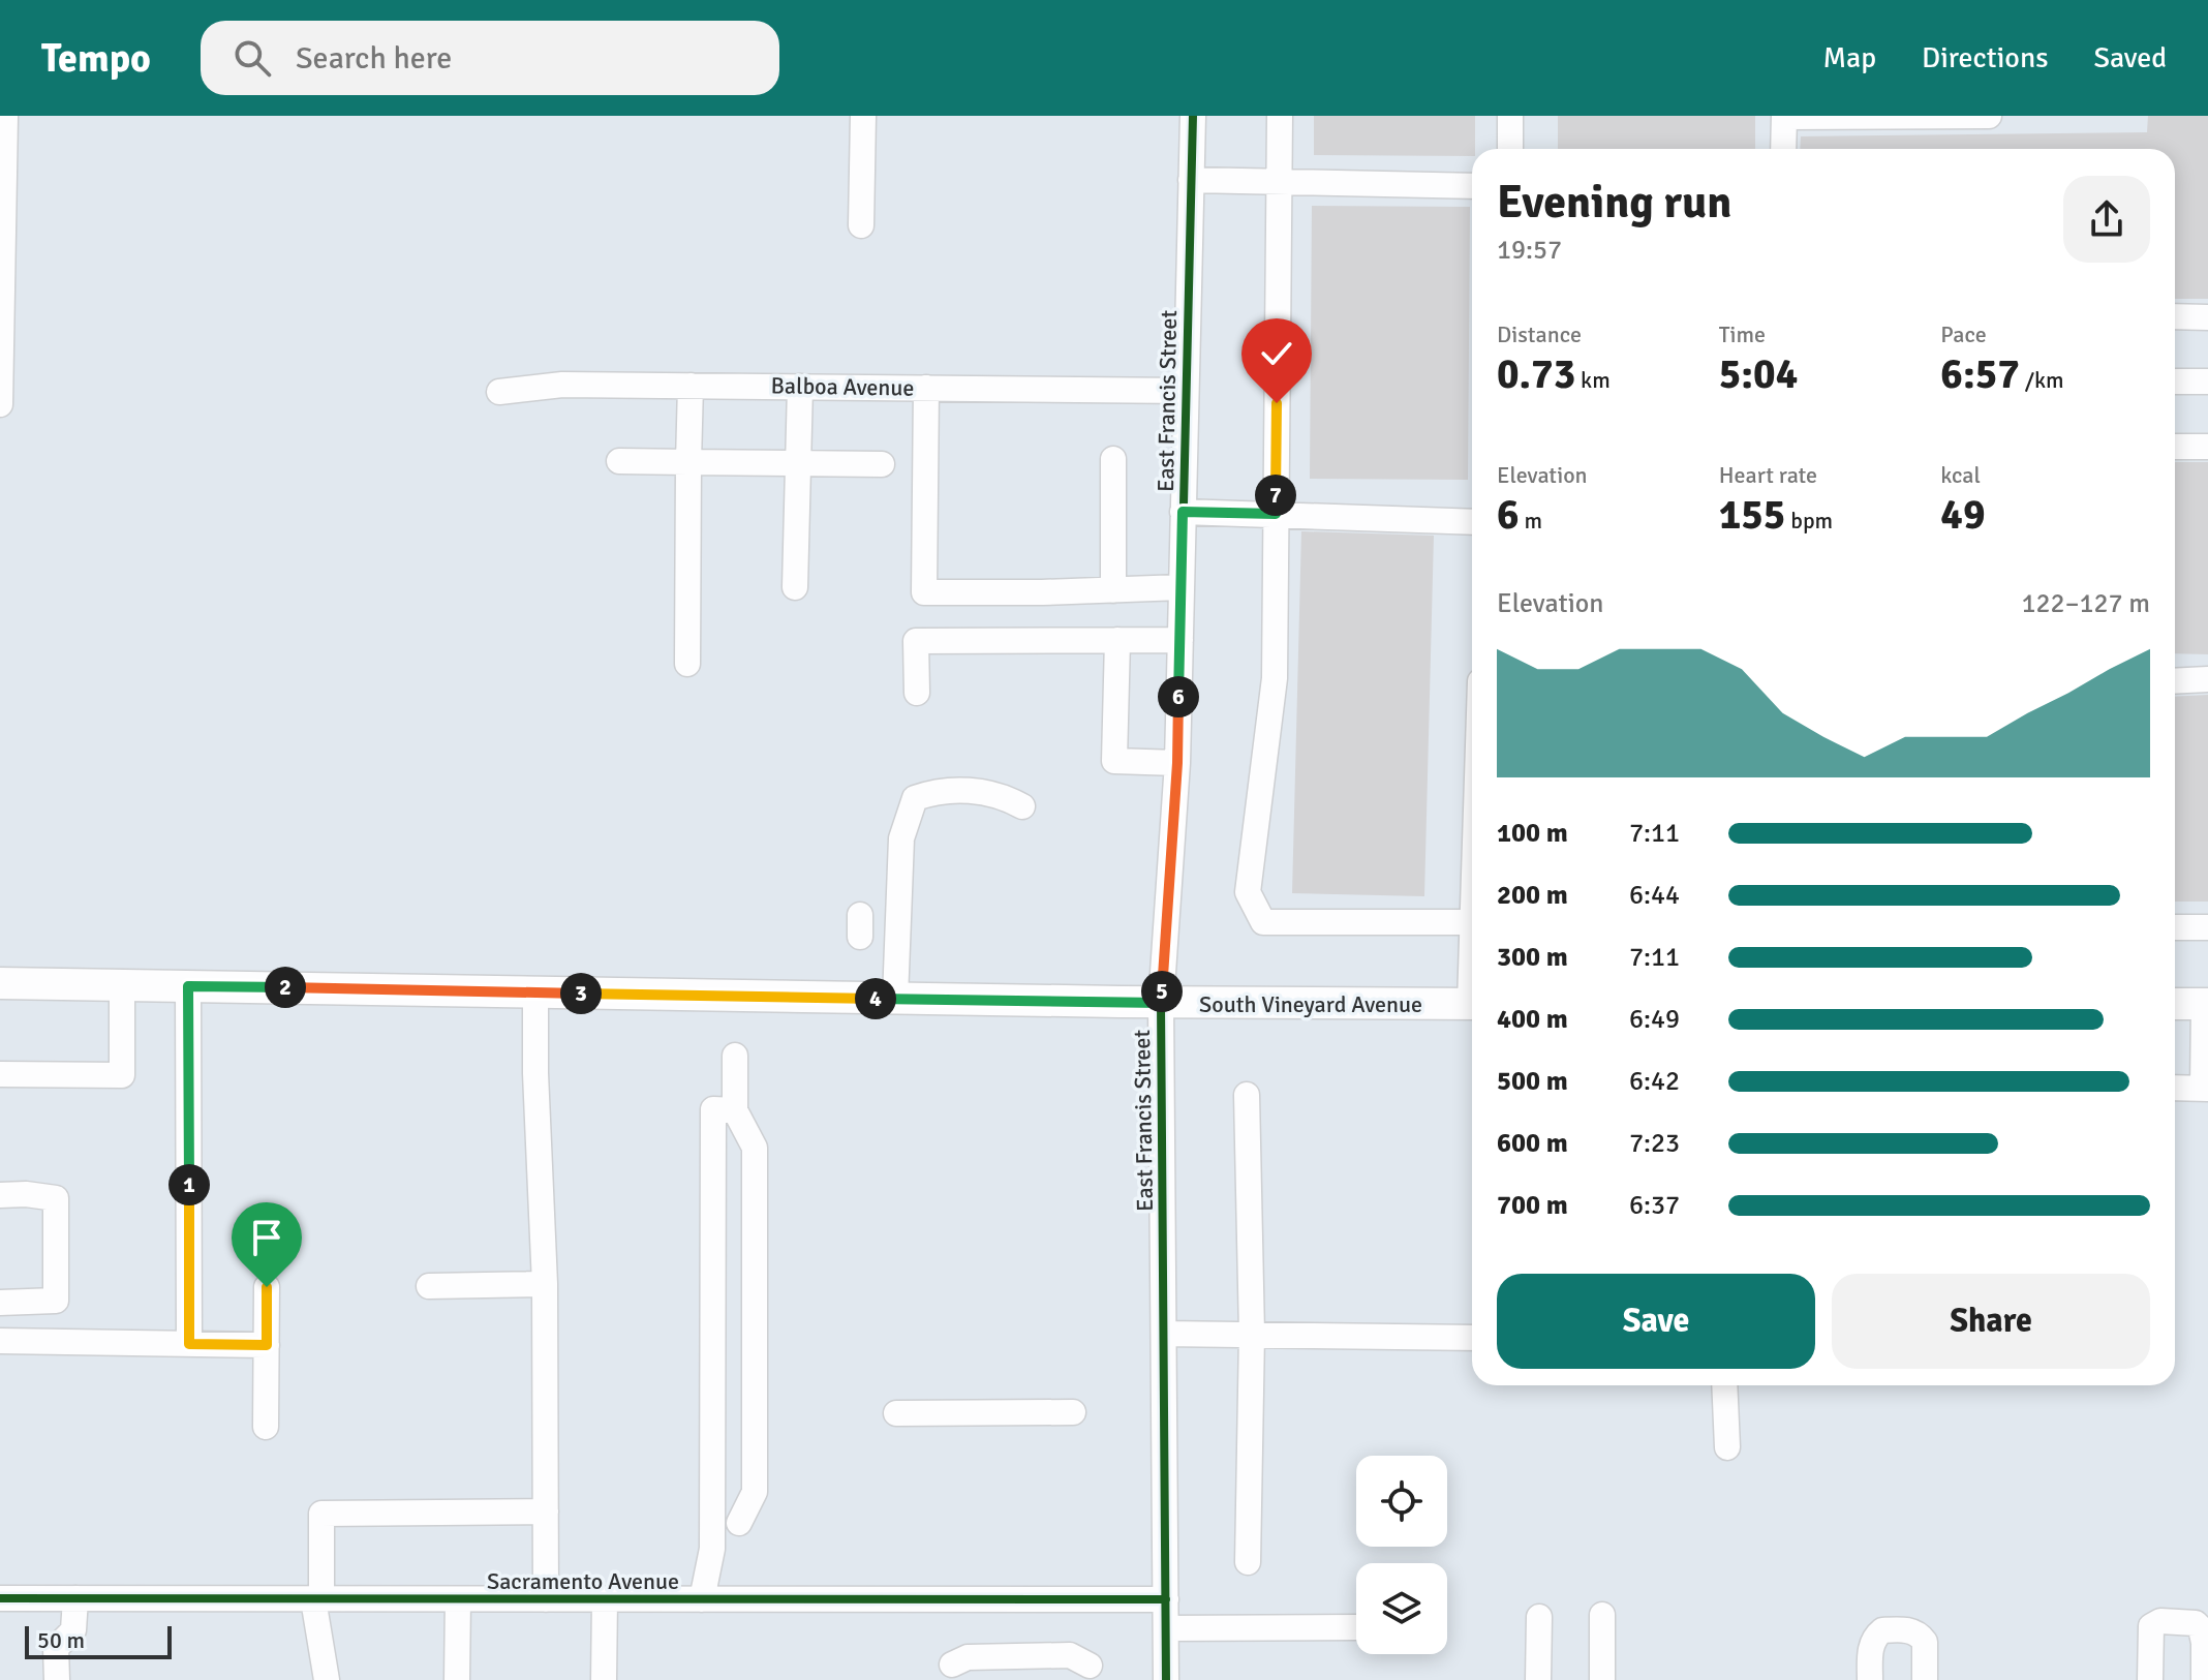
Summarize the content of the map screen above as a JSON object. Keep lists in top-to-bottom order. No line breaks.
{"streets":{"main road":["South Vineyard Avenue"],"street":["Balboa Avenue","East Francis Street","Sacramento Avenue"]},"crossings":[["Balboa Avenue","East Francis Street"],["East Francis Street","South Vineyard Avenue"],["East Francis Street","Sacramento Avenue"]],"scale_bar":"50 m","page":{"header":"Tempo","search":"Search here","nav":["Map","Directions","Saved"],"heading":["Evening run","19:57"],"stats":[["Distance","0.73 km"],["Time","5:04"],["Pace","6:57 /km"],["Elevation","6 m"],["Heart rate","155 bpm"],["kcal","49"]],"pins":["7","6","2","5","3","4","1"],"chart":["Elevation","122–127 m"],"list":[{"name":"100 m","note":"7:11"},{"name":"200 m","note":"6:44"},{"name":"300 m","note":"7:11"},{"name":"400 m","note":"6:49"},{"name":"500 m","note":"6:42"},{"name":"600 m","note":"7:23"},{"name":"700 m","note":"6:37"}],"buttons":["Save","Share"],"scale":"50 m"}}
